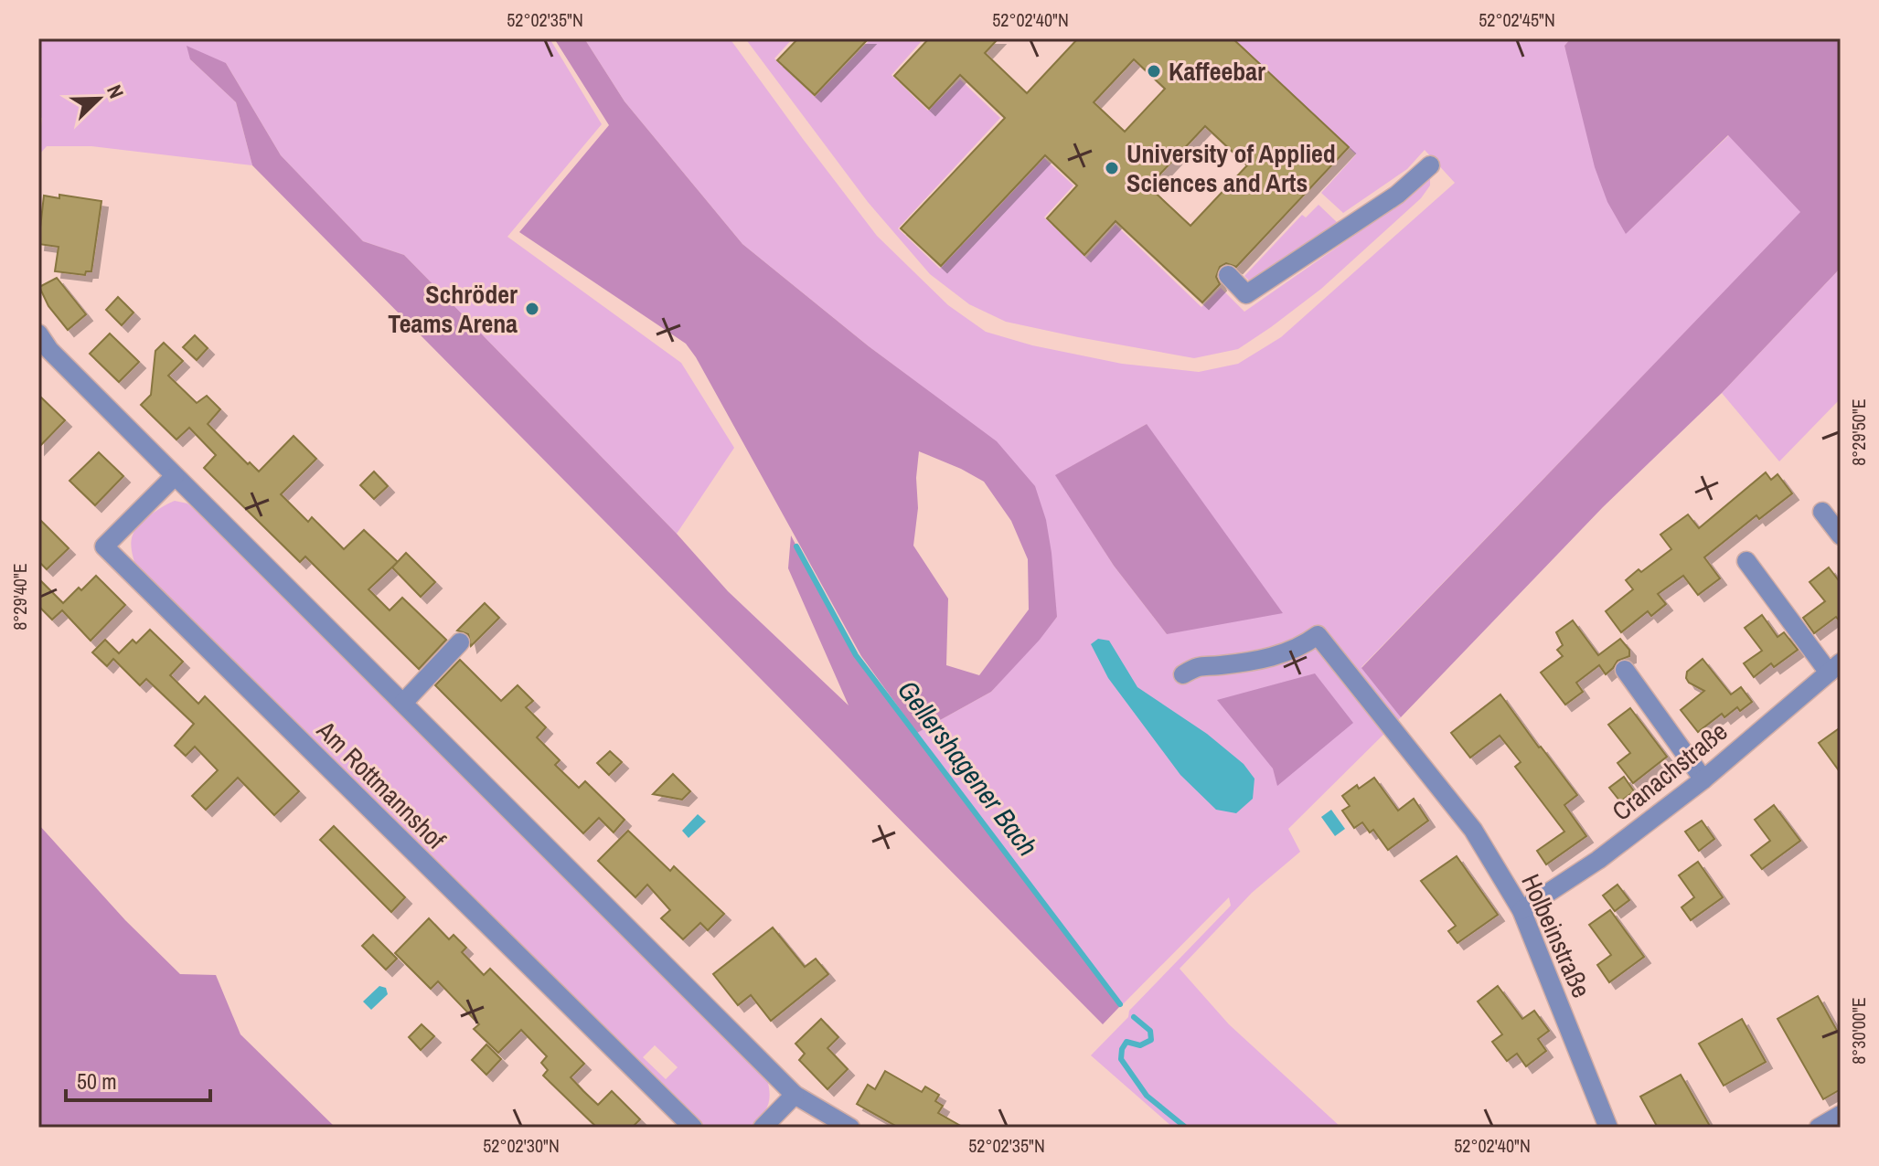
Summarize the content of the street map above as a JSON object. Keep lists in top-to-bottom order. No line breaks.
{"streets":{"street":["Cranachstraße","Am Rottmannshof","Holbeinstraße"]},"crossings":[["Cranachstraße","Holbeinstraße"]],"water":["Gellershagener Bach"],"places":["Kaffeebar","University of Applied Sciences and Arts","Schröder Teams Arena"],"scale_bar":"50 m","north":"top right","coordinates":["52°02'35\"N","52°02'40\"N","52°02'45\"N","8°29'50\"E","8°29'40\"E","8°30'00\"E","52°02'30\"N"]}
